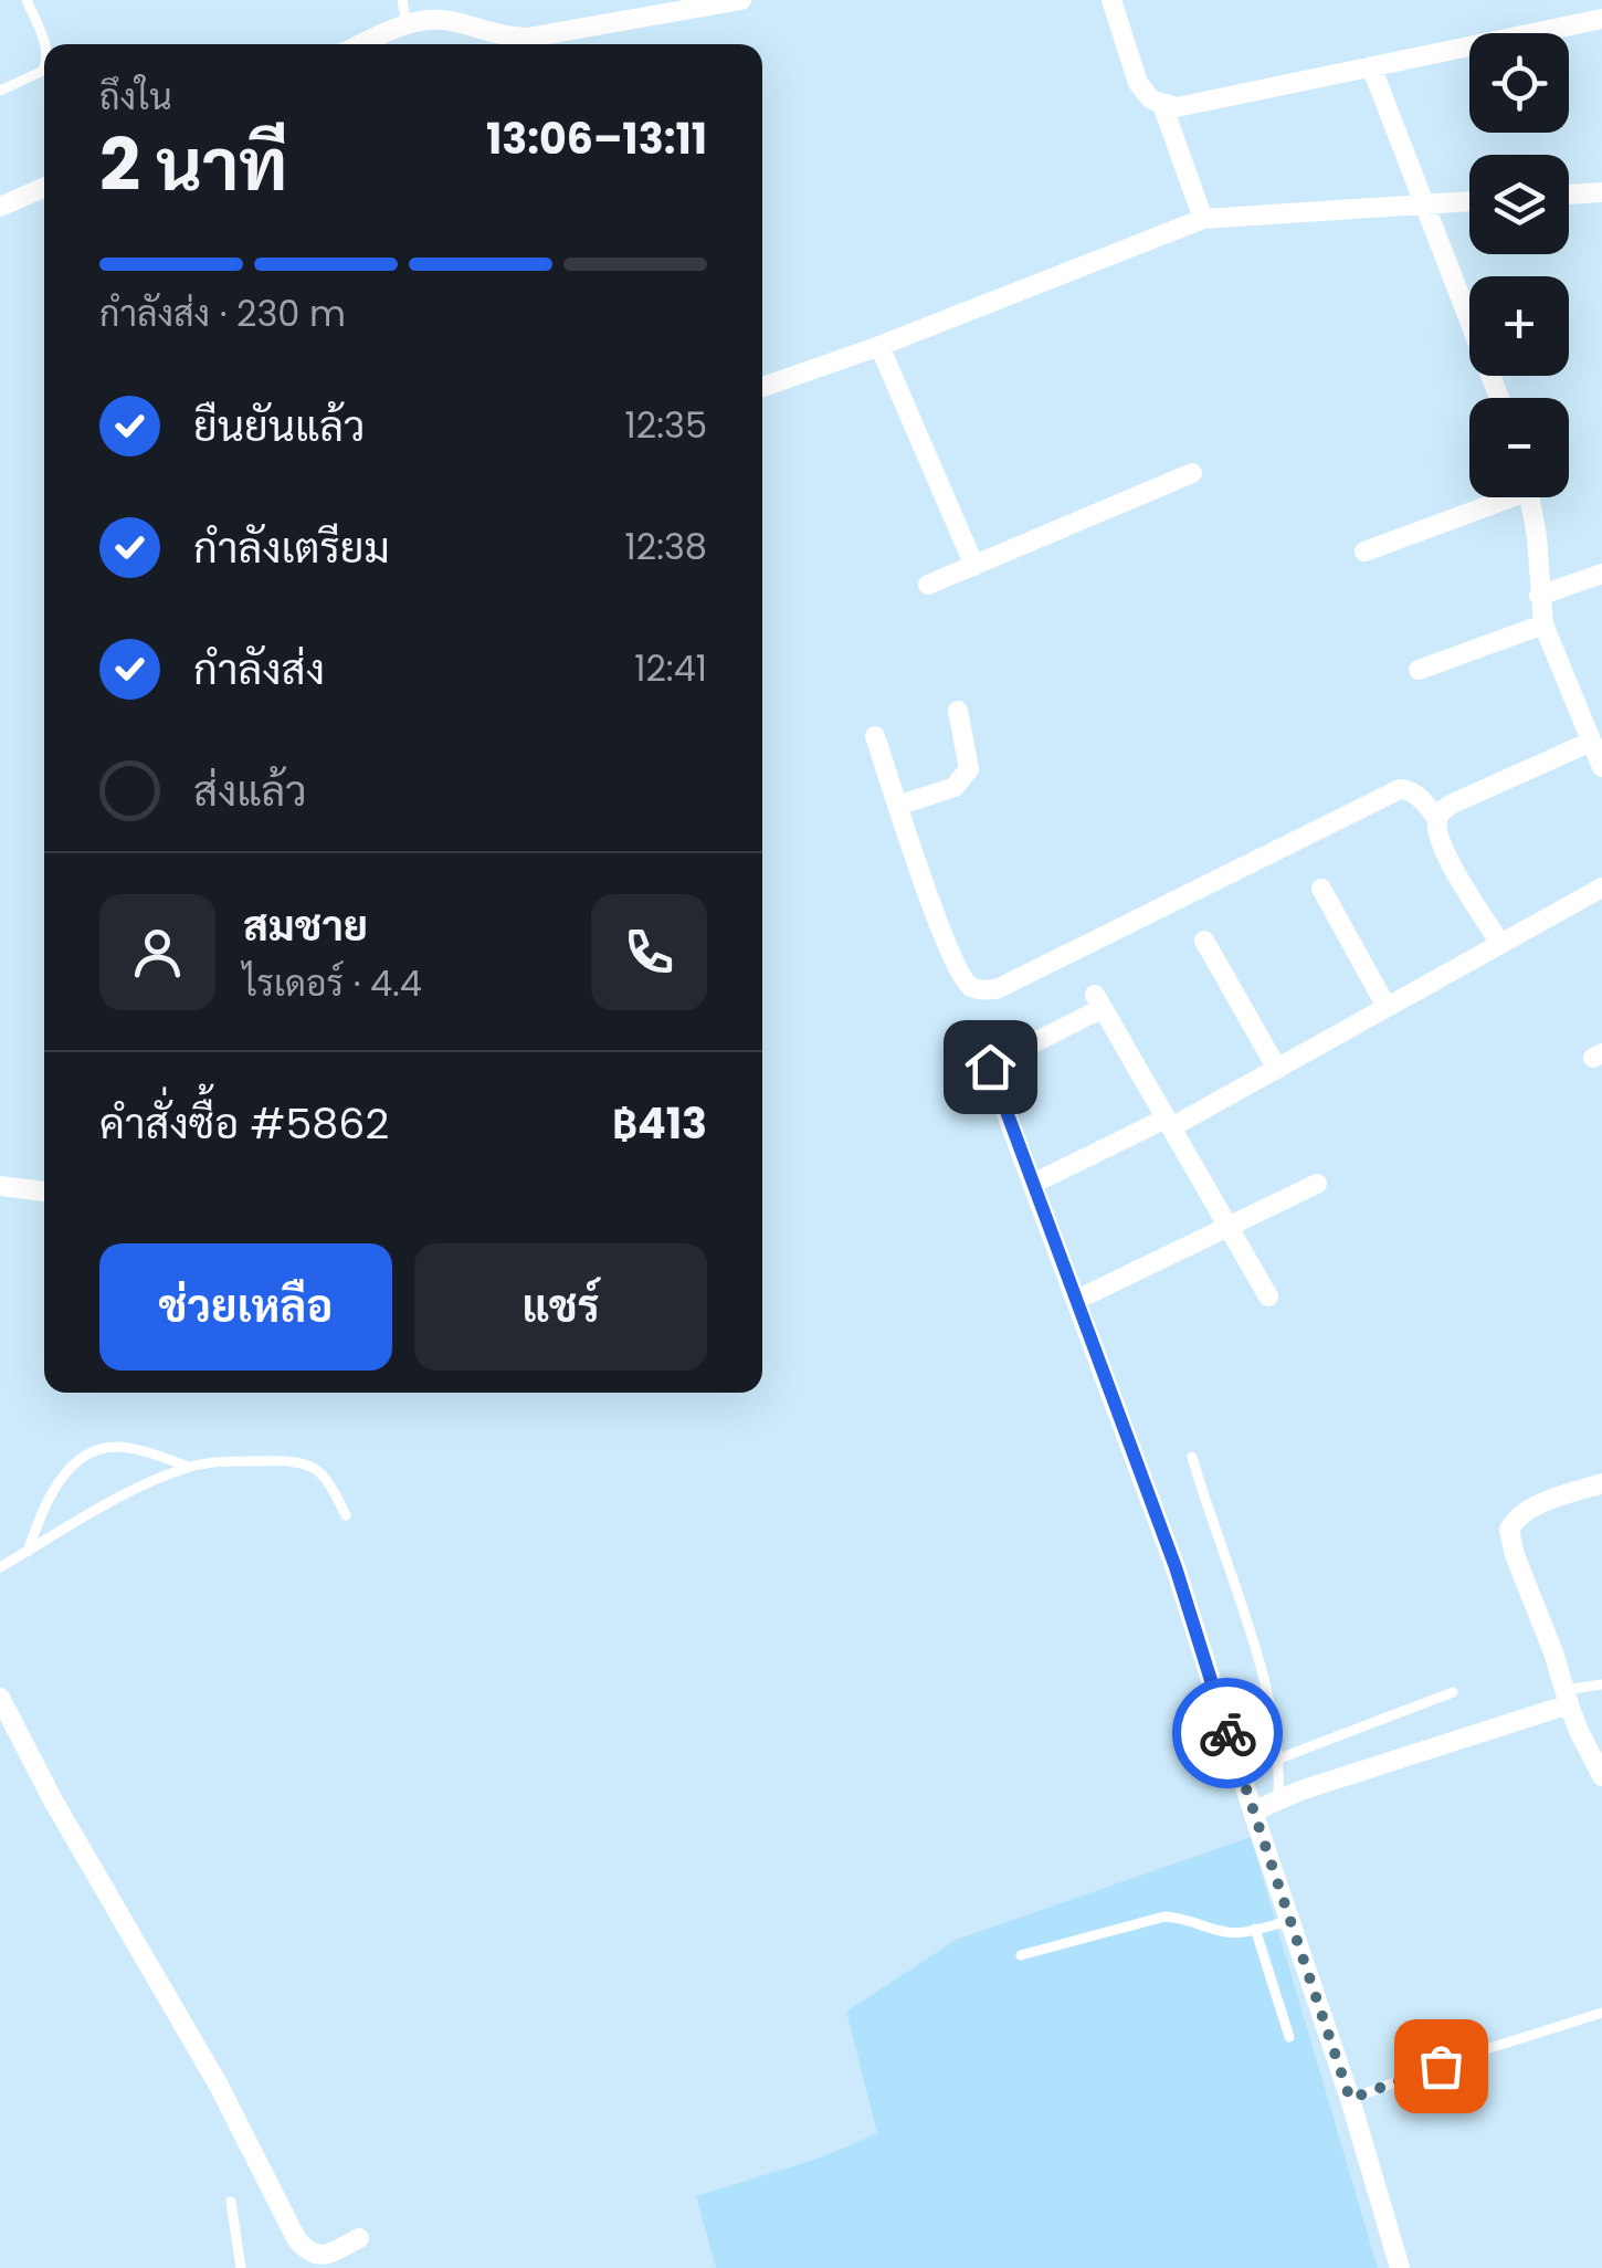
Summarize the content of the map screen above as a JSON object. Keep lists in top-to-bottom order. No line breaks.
{"page":{"map_buttons":["+","−"],"heading":["2 นาที","ถึงใน","13:06–13:11"],"panel":["สมชาย","ไรเดอร์ · 4.4","คำสั่งซื้อ #5862","฿413"],"bar":"กำลังส่ง · 230 m","list":[["ยืนยันแล้ว","12:35"],["กำลังเตรียม","12:38"],["กำลังส่ง","12:41"],"ส่งแล้ว"],"buttons":["ช่วยเหลือ","แชร์"]}}
